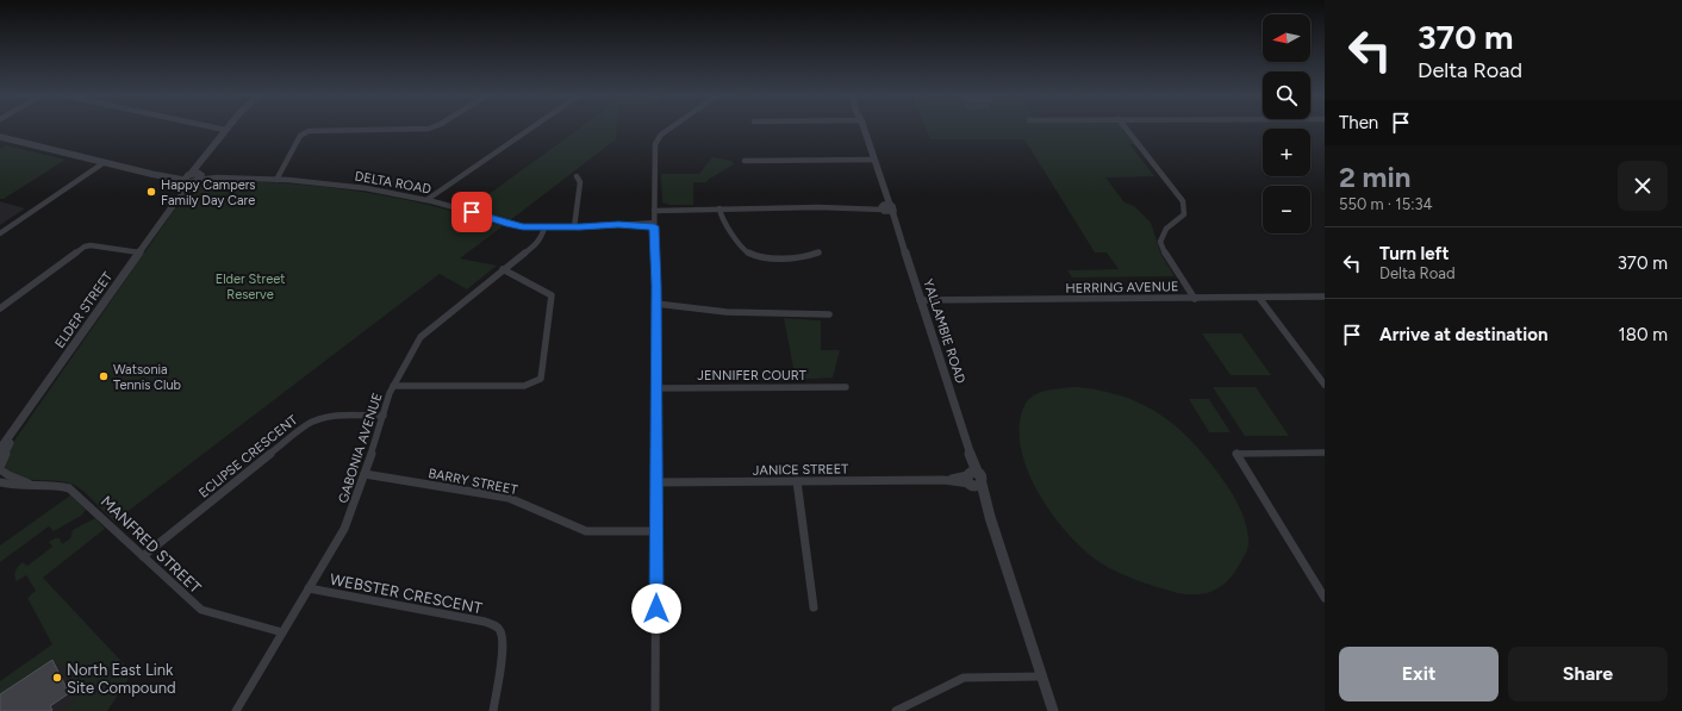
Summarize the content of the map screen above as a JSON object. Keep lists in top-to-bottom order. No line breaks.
{"streets":{"street":["DELTA ROAD","HERRING AVENUE","ELDER STREET","YALLAMBIE ROAD","JENNIFER COURT","GABONIA AVENUE","ECLIPSE CRESCENT","JANICE STREET","BARRY STREET","MANFRED STREET","WEBSTER CRESCENT"]},"crossings":[["DELTA ROAD","ELDER STREET"],["DELTA ROAD","GABONIA AVENUE"],["HERRING AVENUE","YALLAMBIE ROAD"],["YALLAMBIE ROAD","JANICE STREET"],["GABONIA AVENUE","ECLIPSE CRESCENT"],["GABONIA AVENUE","BARRY STREET"],["GABONIA AVENUE","MANFRED STREET"],["GABONIA AVENUE","WEBSTER CRESCENT"],["ECLIPSE CRESCENT","MANFRED STREET"]],"parks":["Elder Street Reserve"],"places":["Happy Campers Family Day Care","Watsonia Tennis Club","North East Link Site Compound"],"north":"left","page":{"turn":["370 m","Delta Road"],"map_buttons":["+","−"],"then":"Then","heading":["2 min","550 m · 15:34"],"list":[{"name":"Turn left","note":"Delta Road","value":"370 m"},{"name":"Arrive at destination","value":"180 m"}],"buttons":["Exit","Share"]}}
